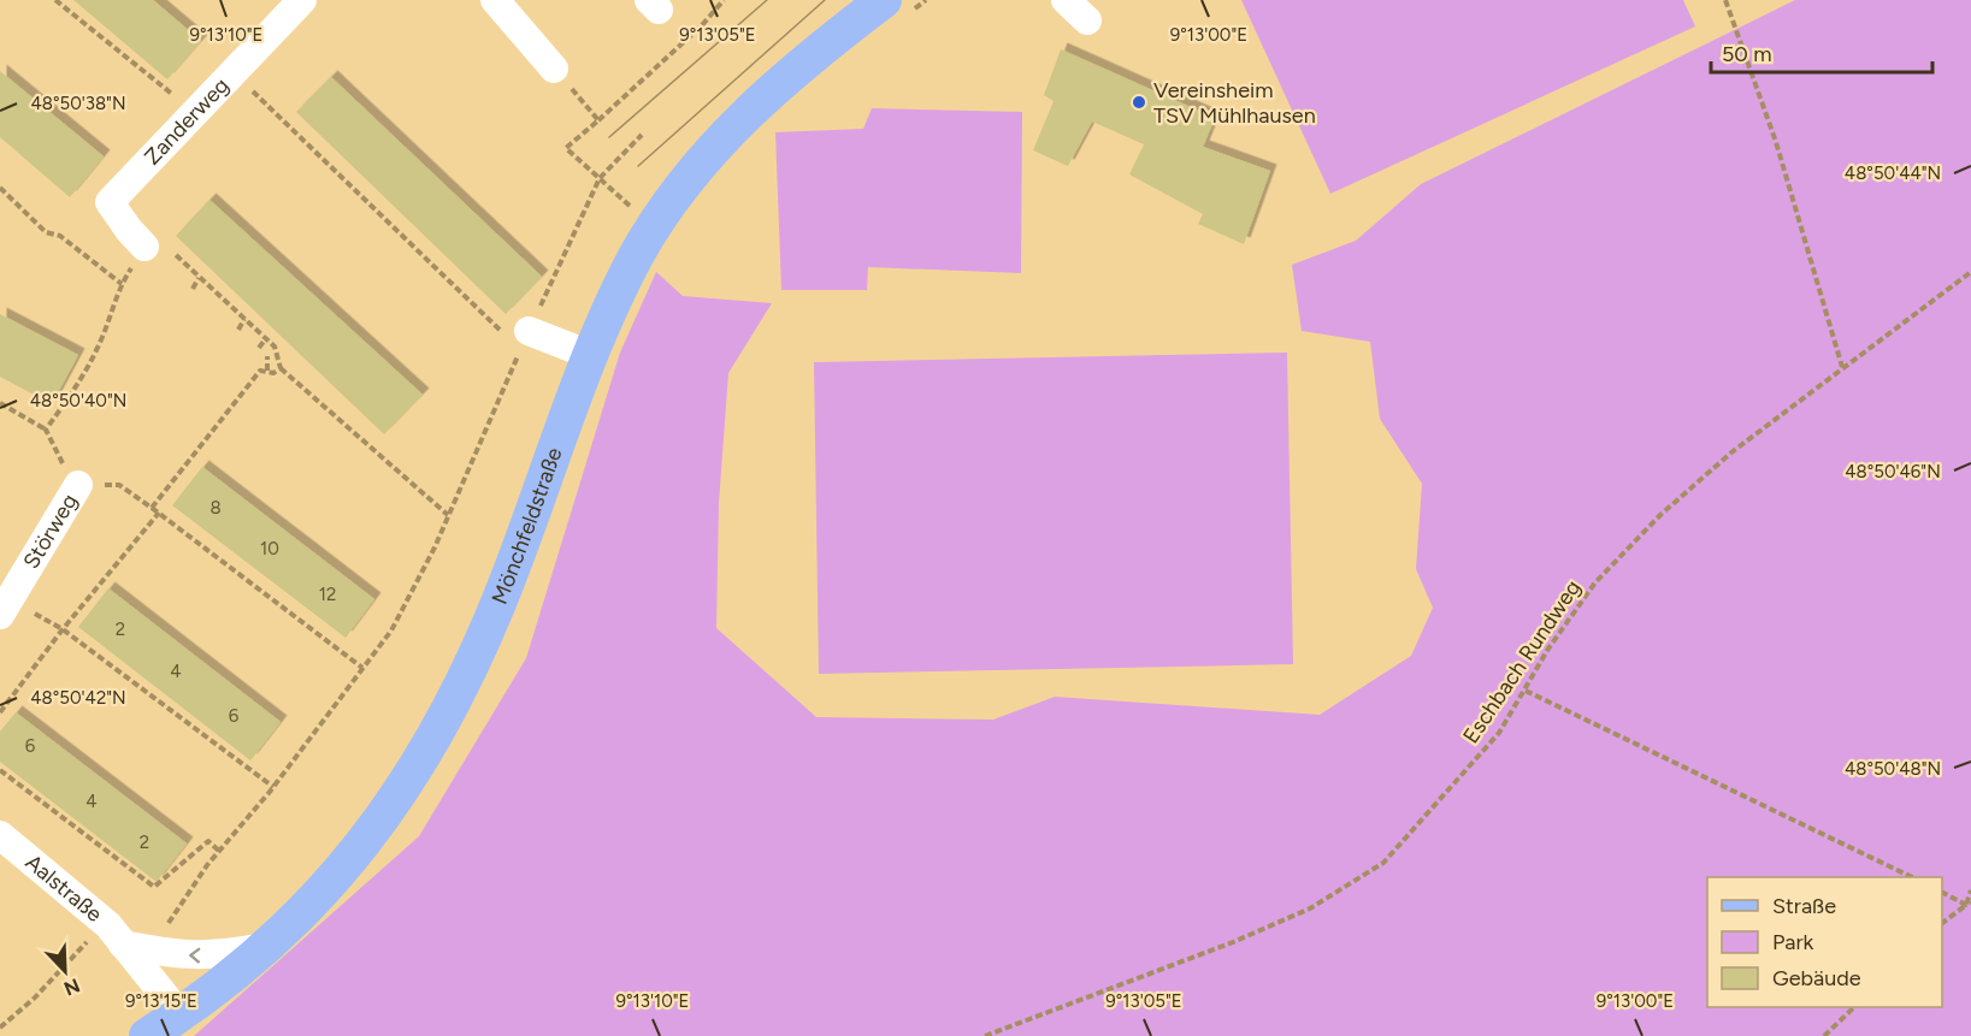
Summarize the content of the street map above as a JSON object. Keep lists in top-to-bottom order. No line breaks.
{"streets":{"main road":["Mönchfeldstraße"],"street":["Zanderweg","Störweg","Aalstraße"],"path":["Eschbach Rundweg"]},"crossings":[["Mönchfeldstraße","Aalstraße"]],"one_way":["Aalstraße"],"places":["Vereinsheim TSV Mühlhausen"],"house_numbers":["8","10","12","2","4","6","6","4","2"],"legend":["Straße","Park","Gebäude"],"scale_bar":"50 m","north":"bottom right","coordinates":["9°13'10\"E","9°13'05\"E","9°13'00\"E","48°50'38\"N","48°50'44\"N","48°50'40\"N","48°50'46\"N","48°50'42\"N","48°50'48\"N","9°13'15\"E"]}
